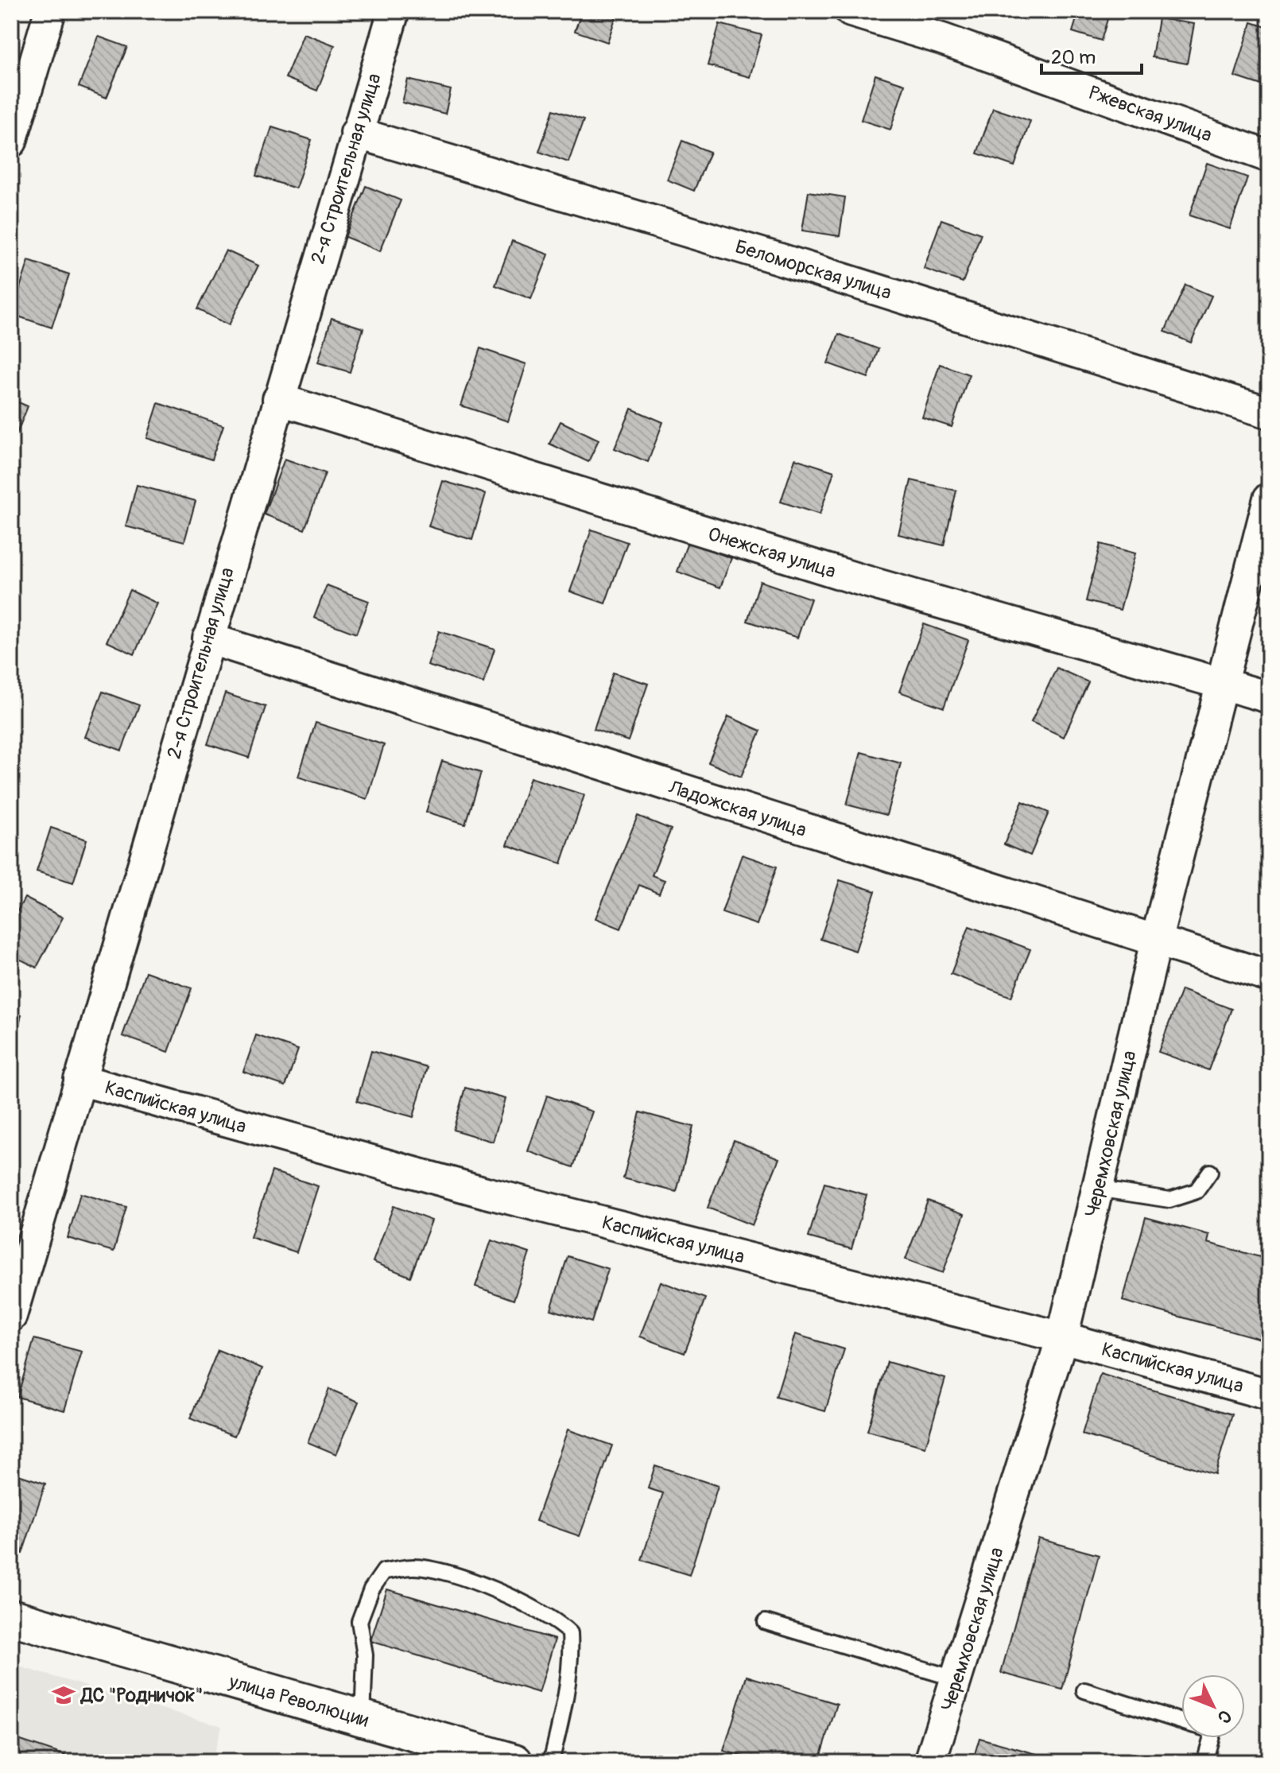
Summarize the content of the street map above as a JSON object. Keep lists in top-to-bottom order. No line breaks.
{"streets":{"street":["Ржевская улица","2-я Строительная улица","Беломорская улица","Онежская улица","Ладожская улица","Каспийская улица","Черемховская улица","улица Революции"]},"crossings":[["2-я Строительная улица","Беломорская улица"],["2-я Строительная улица","Онежская улица"],["2-я Строительная улица","Ладожская улица"],["2-я Строительная улица","Каспийская улица"],["Онежская улица","Черемховская улица"],["Ладожская улица","Черемховская улица"],["Каспийская улица","Черемховская улица"]],"places":{"school or university":["ДС \"Родничок\""]},"scale_bar":"20 m","north":"bottom right"}
